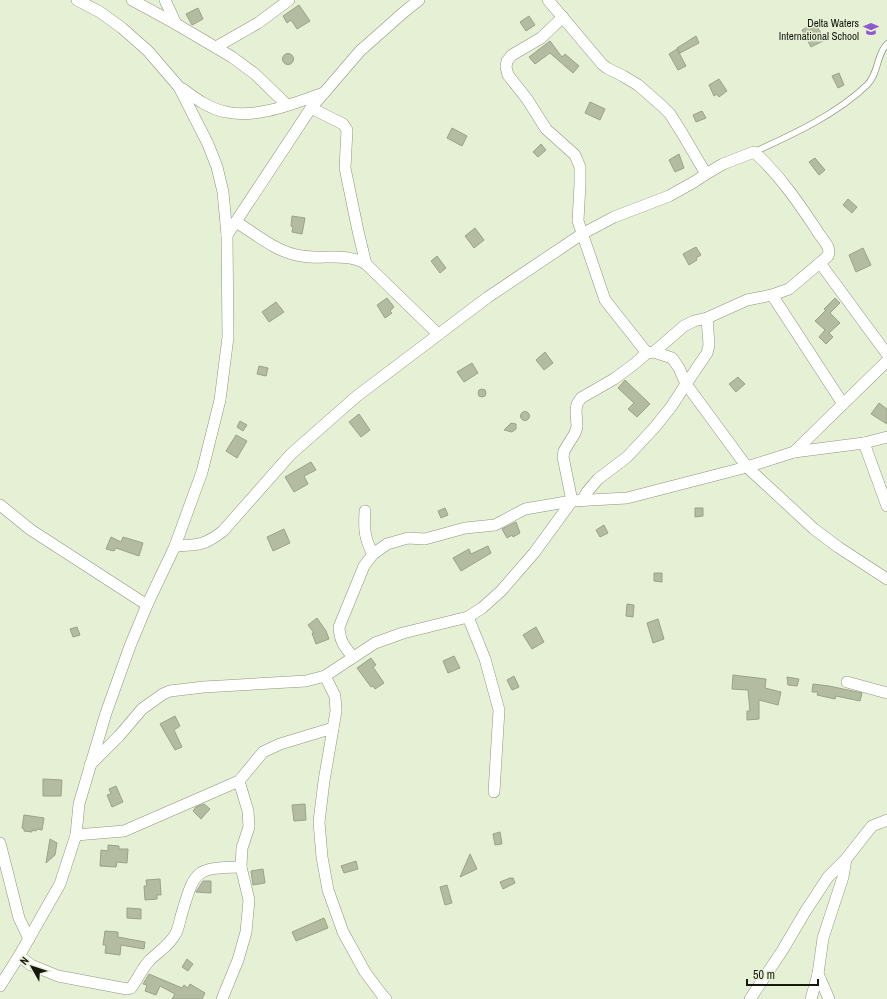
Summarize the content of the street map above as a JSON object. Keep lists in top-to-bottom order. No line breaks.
{"places":{"school or university":["Delta Waters International School"]},"scale_bar":"50 m","north":"top left"}
